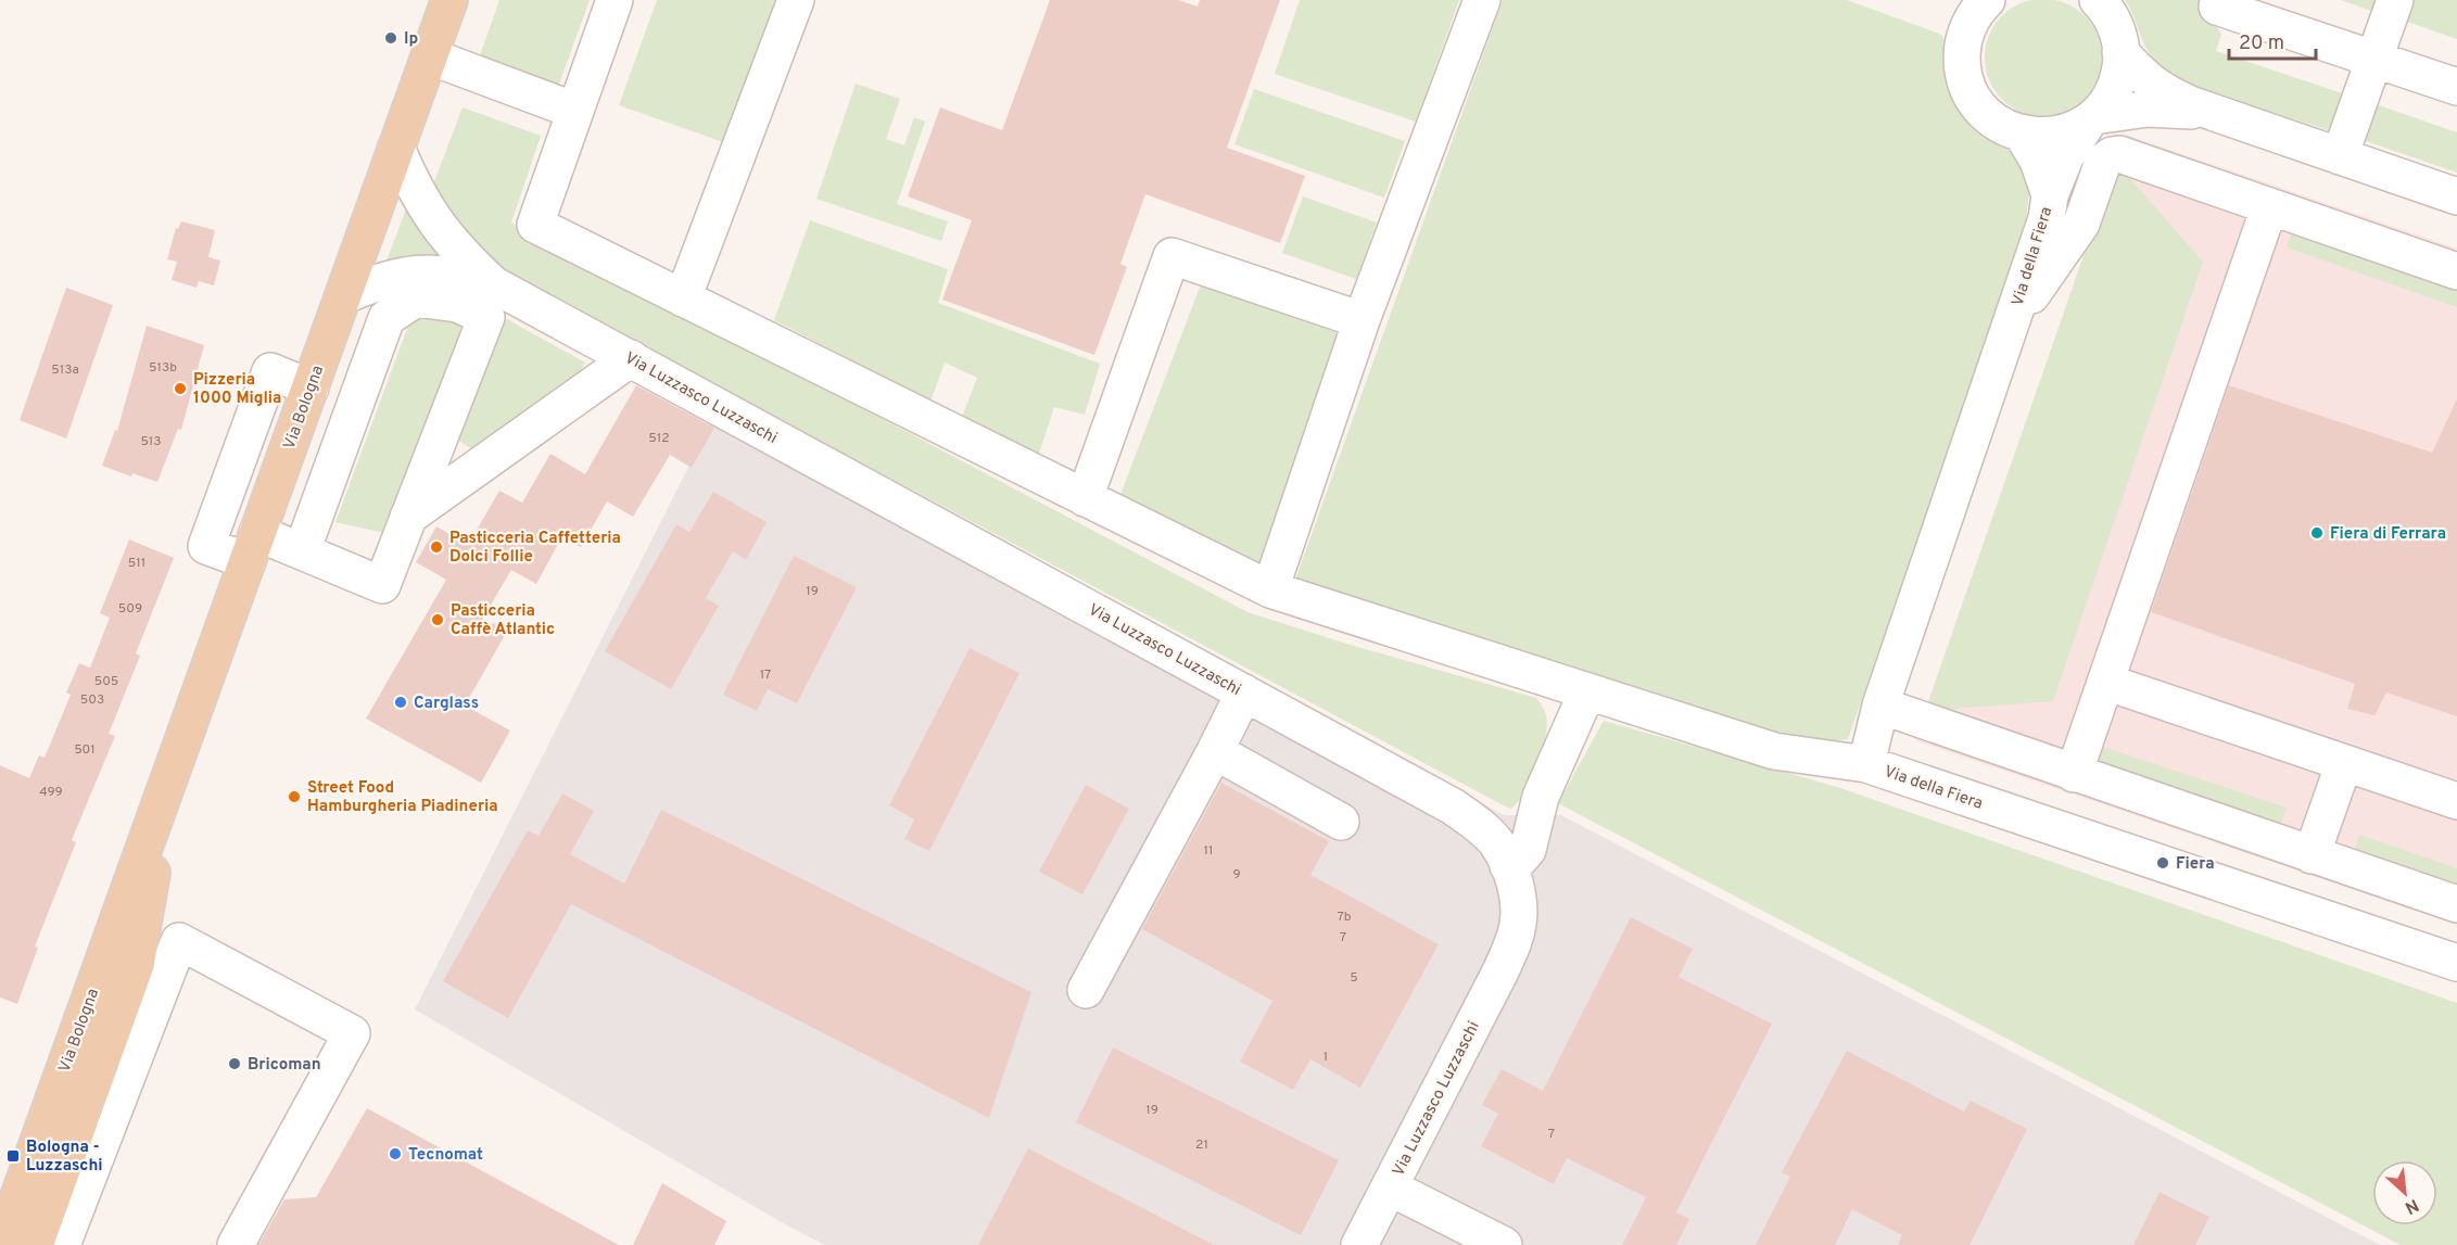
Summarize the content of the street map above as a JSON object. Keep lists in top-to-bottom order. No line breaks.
{"streets":{"main road":["Via Bologna"],"street":["Via della Fiera","Via Luzzasco Luzzaschi"]},"crossings":[["Via Luzzasco Luzzaschi","Via Bologna"]],"places":{"other":["Ip","Pizzeria 1000 Miglia","Fiera di Ferrara","Pasticceria Caffetteria Dolci Follie","Pasticceria Caffè Atlantic","Carglass","Street Food Hamburgheria Piadineria","Fiera","Bricoman","Tecnomat"],"transit":["Bologna - Luzzaschi"]},"house_numbers":["513b","513a","512","513","511","19","509","17","505","503","501","499","11","9","7b","7","5","1","19","7","21"],"scale_bar":"20 m","north":"bottom right"}
